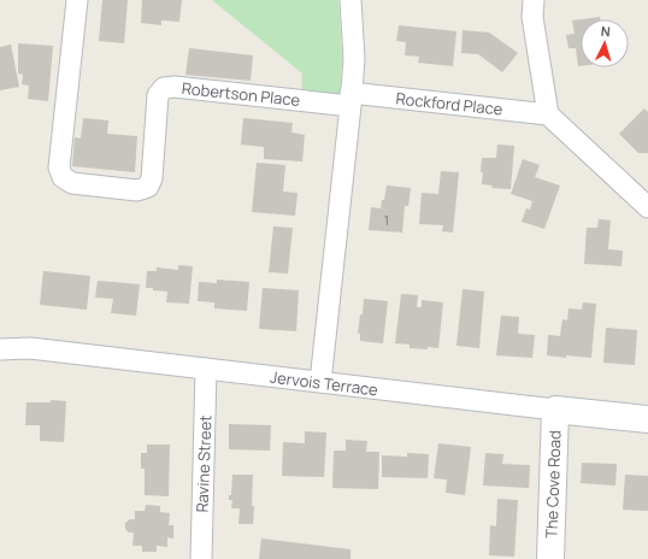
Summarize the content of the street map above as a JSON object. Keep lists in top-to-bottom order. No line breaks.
{"streets":{"street":["Robertson Place","Rockford Place","Jervois Terrace","Ravine Street","The Cove Road"]},"crossings":[["Robertson Place","Rockford Place"],["Jervois Terrace","Ravine Street"],["Jervois Terrace","The Cove Road"]],"house_numbers":["1"],"north":"top"}
